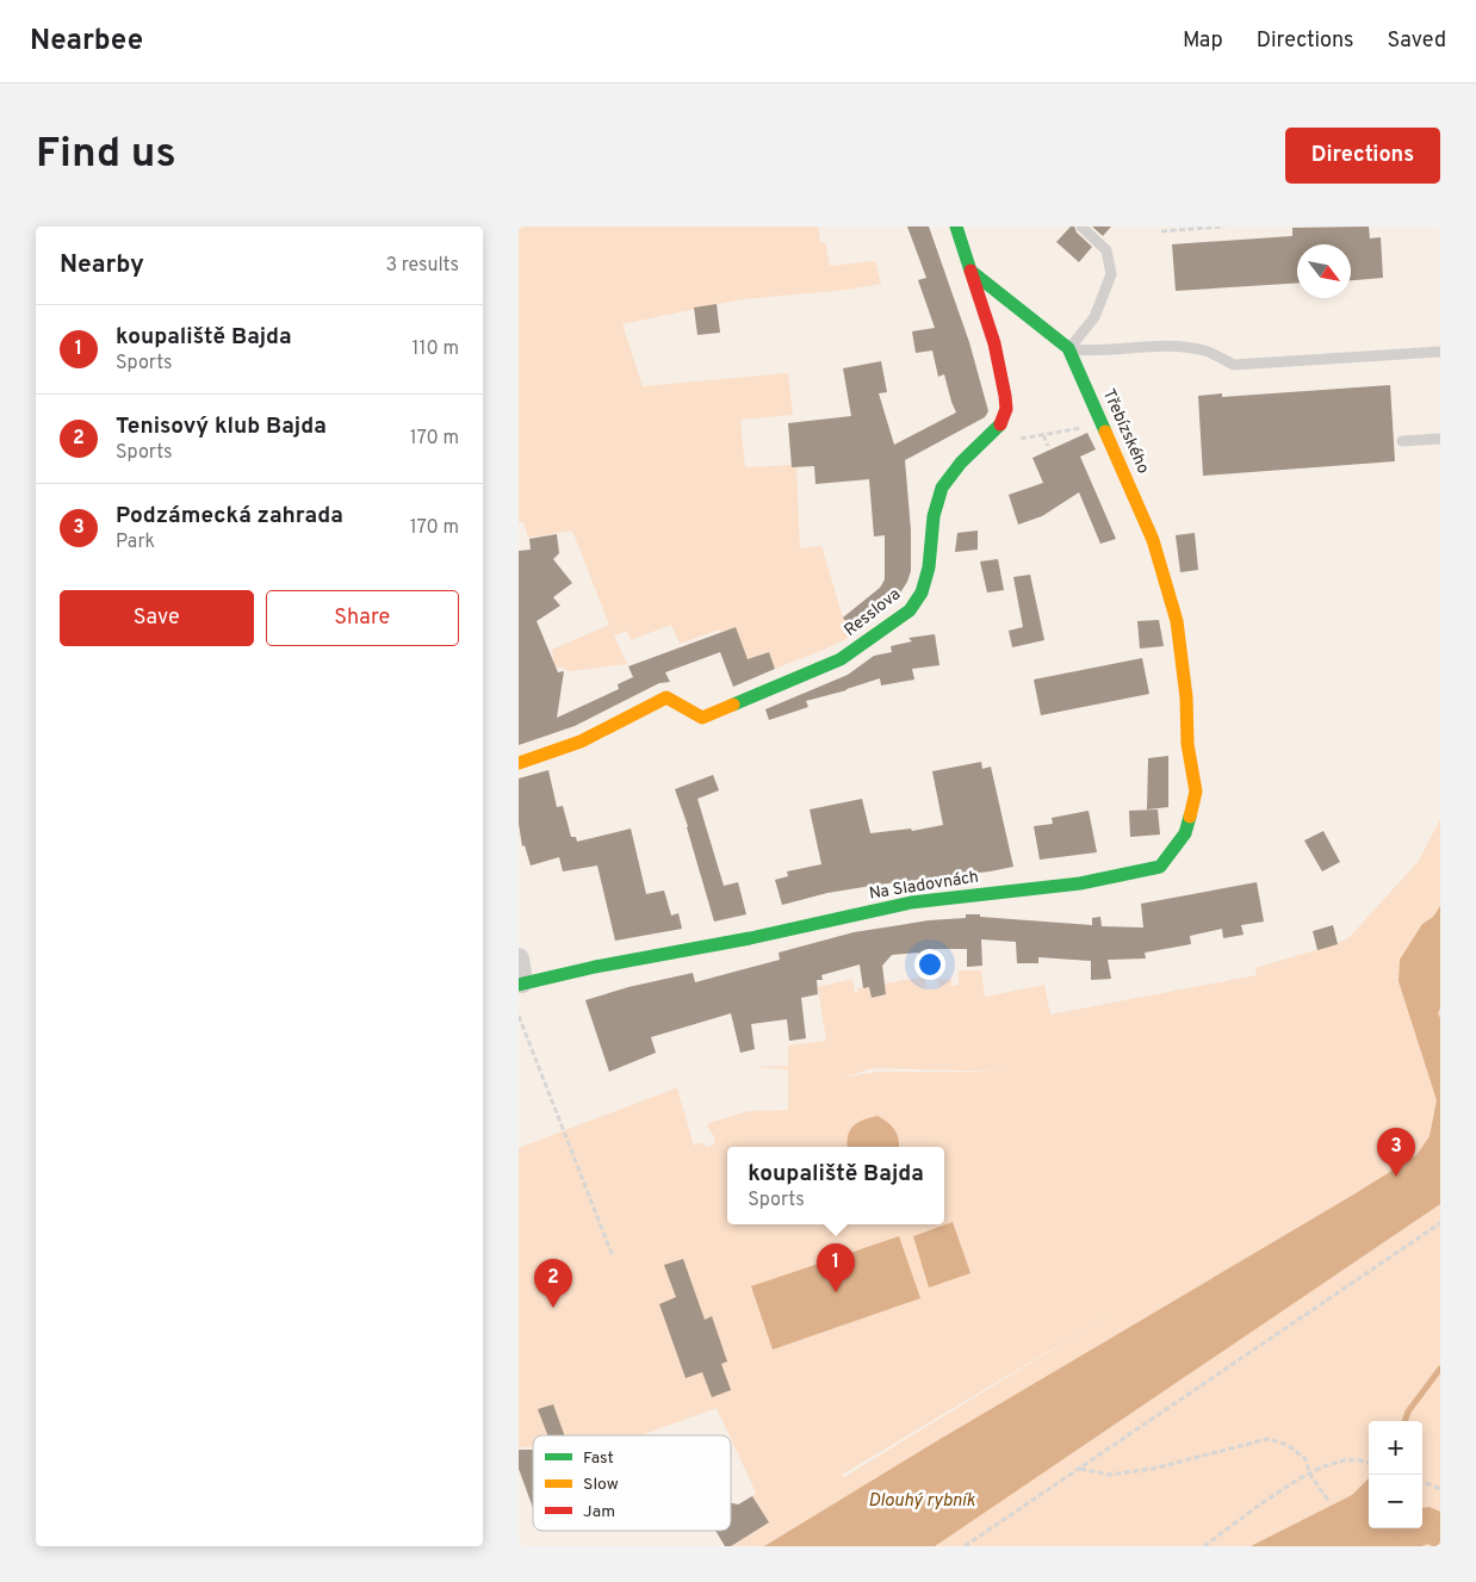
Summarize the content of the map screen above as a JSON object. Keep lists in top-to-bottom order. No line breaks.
{"streets":{"street":["Třebízského","Resslova","Na Sladovnách"]},"crossings":[["Třebízského","Resslova"],["Třebízského","Na Sladovnách"]],"water":["Dlouhý rybník"],"legend":["Fast","Slow","Jam"],"north":"bottom right","page":{"header":"Nearbee","nav":["Map","Directions","Saved"],"buttons":["Directions",["Save","Share"]],"title":"Find us","heading":["Nearby","3 results"],"list":[{"mark":"1","name":"koupaliště Bajda","note":"Sports","value":"110 m"},{"mark":"2","name":"Tenisový klub Bajda","note":"Sports","value":"170 m"},{"mark":"3","name":"Podzámecká zahrada","note":"Park","value":"170 m"}],"pins":["3","1","2"],"popup":["koupaliště Bajda","Sports"],"map_buttons":["+","−"]}}
